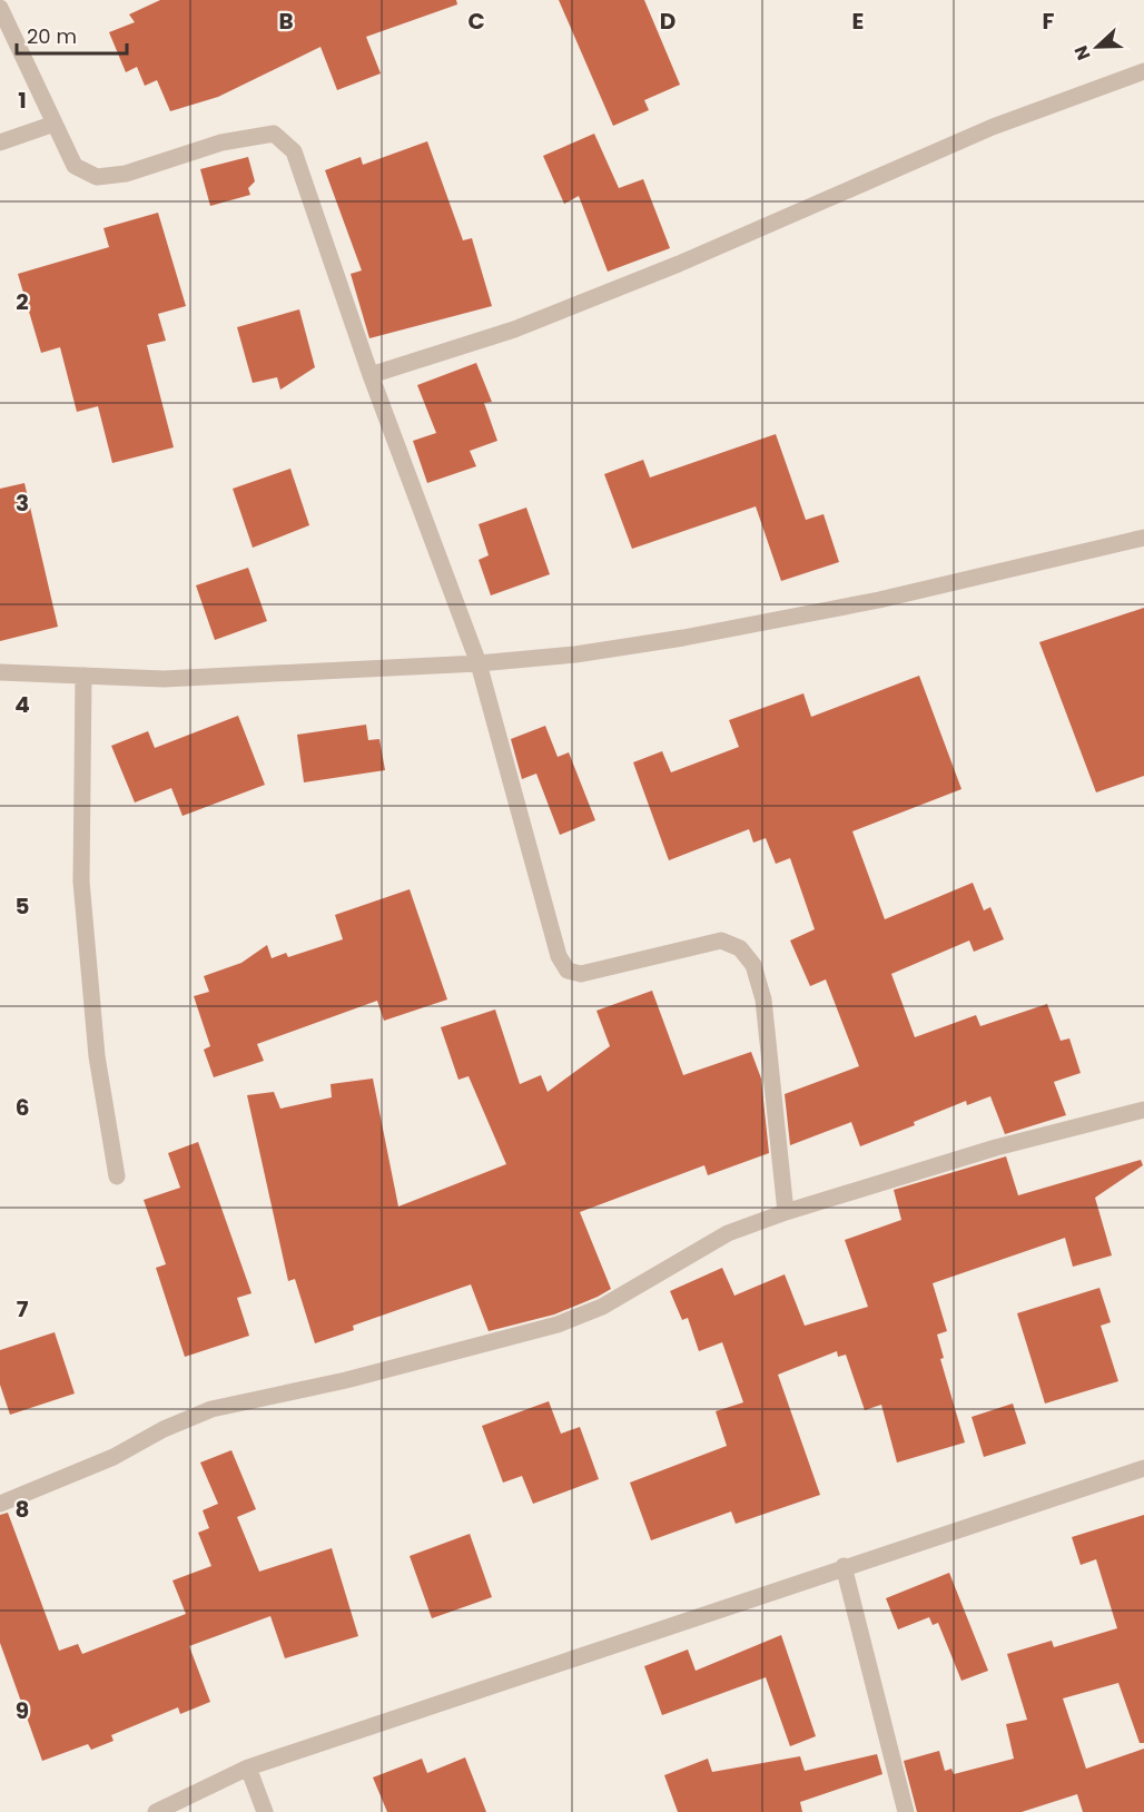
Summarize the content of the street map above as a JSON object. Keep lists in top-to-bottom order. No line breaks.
{"scale_bar":"20 m","north":"left","grid":{"columns":["B","C","D","E","F"],"rows":["1","2","3","4","5","6","7","8","9"]}}
